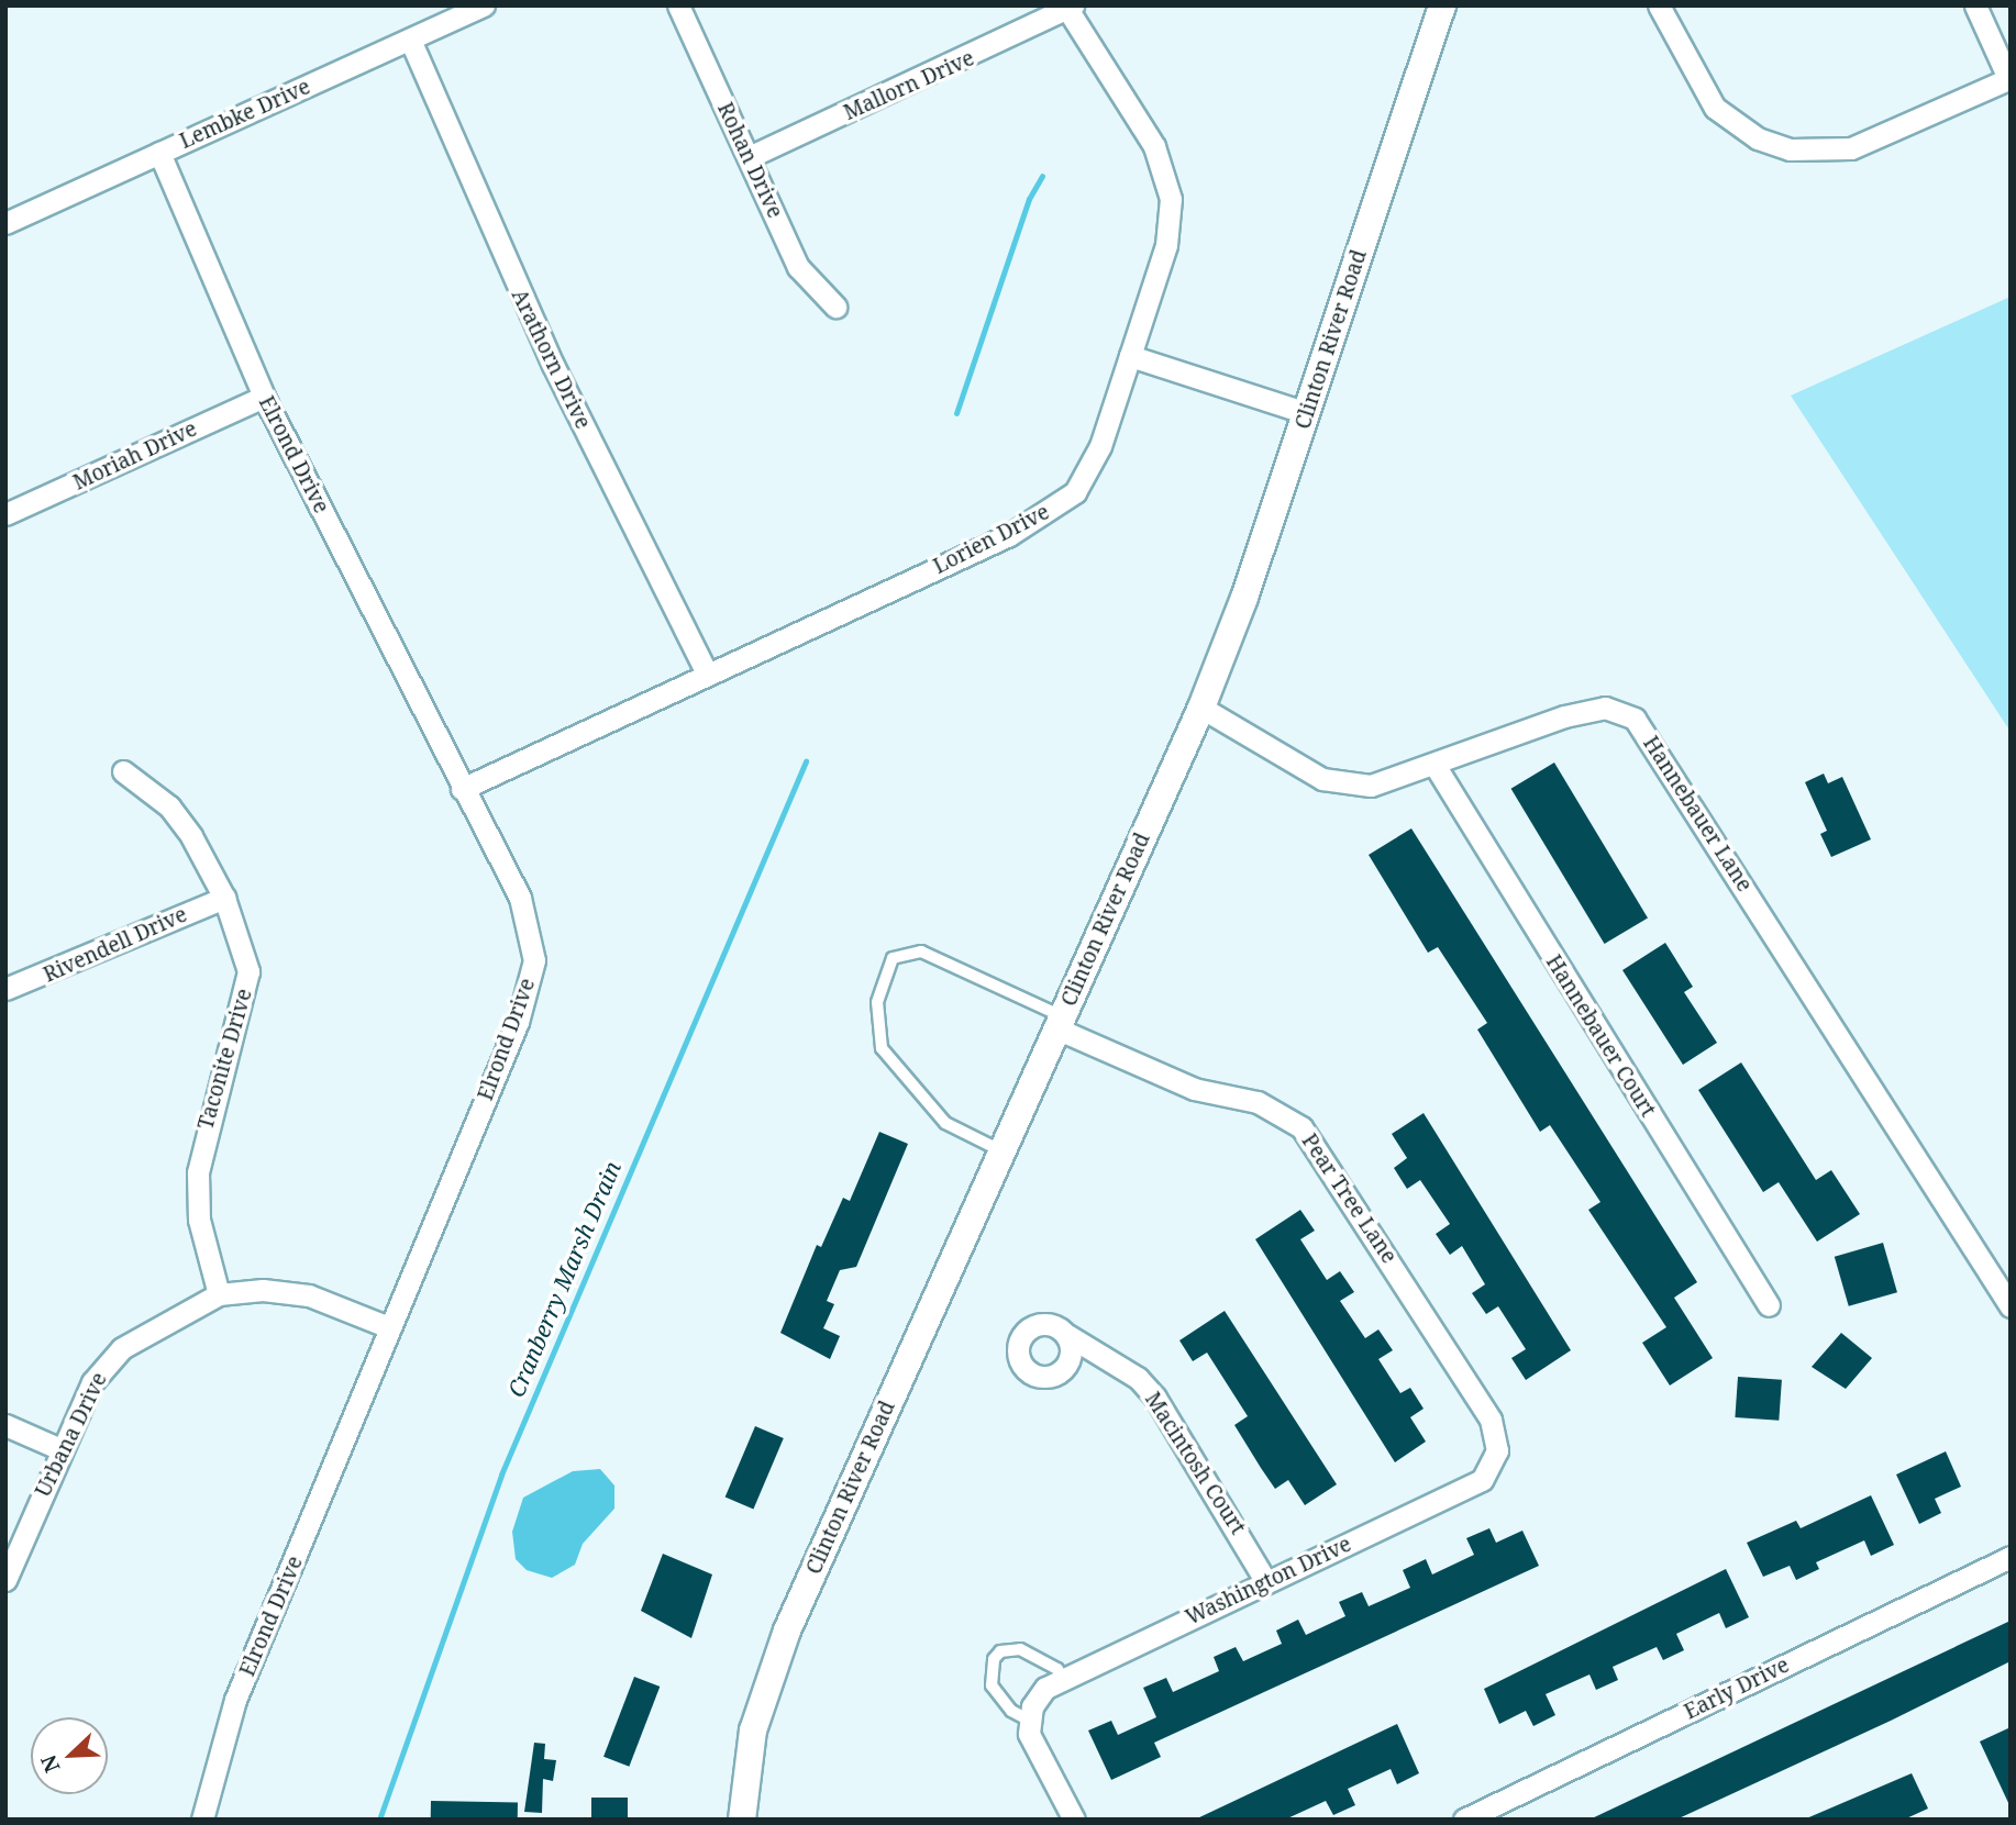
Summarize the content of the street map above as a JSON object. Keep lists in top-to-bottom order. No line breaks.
{"streets":{"street":["Mallorn Drive","Lembke Drive","Rohan Drive","Clinton River Road","Arathorn Drive","Elrond Drive","Moriah Drive","Lorien Drive","Hannebauer Lane","Rivendell Drive","Hannebauer Court","Taconite Drive","Pear Tree Lane","Urbana Drive","Macintosh Court","Washington Drive","Early Drive"]},"crossings":[["Mallorn Drive","Rohan Drive"],["Mallorn Drive","Lorien Drive"],["Lembke Drive","Arathorn Drive"],["Lembke Drive","Elrond Drive"],["Clinton River Road","Hannebauer Lane"],["Clinton River Road","Pear Tree Lane"],["Arathorn Drive","Lorien Drive"],["Elrond Drive","Moriah Drive"],["Elrond Drive","Lorien Drive"],["Elrond Drive","Urbana Drive"],["Hannebauer Lane","Hannebauer Court"],["Rivendell Drive","Taconite Drive"],["Taconite Drive","Urbana Drive"],["Pear Tree Lane","Washington Drive"],["Macintosh Court","Washington Drive"]],"water":["Cranberry Marsh Drain"],"north":"bottom left"}
